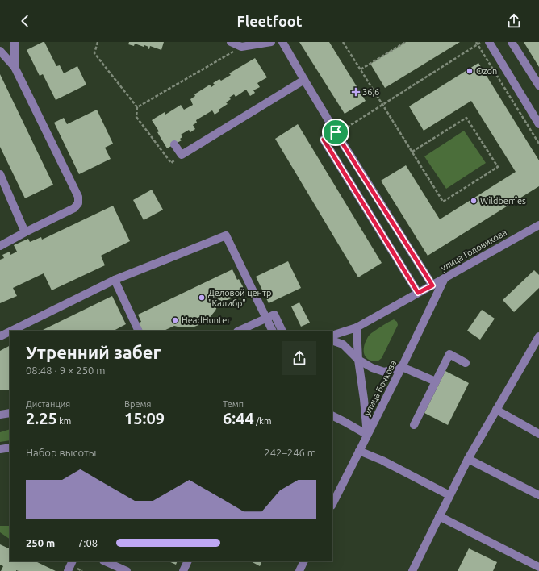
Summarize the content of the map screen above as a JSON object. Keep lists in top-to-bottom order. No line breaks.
{"streets":{"street":["улица Годовикова","улица Бочкова"]},"crossings":[["улица Годовикова","улица Бочкова"]],"places":{"other":["Ozon","Wildberries","Деловой центр \"Калибр\"","HeadHunter"],"health":["36,6"]},"page":{"header":"Fleetfoot","heading":["Утренний забег","08:48 · 9 × 250 m"],"stats":[["Дистанция","2.25 km"],["Время","15:09"],["Темп","6:44 /km"]],"chart":["Набор высоты","242–246 m"],"list":[{"name":"250 m","note":"7:08"}]}}
